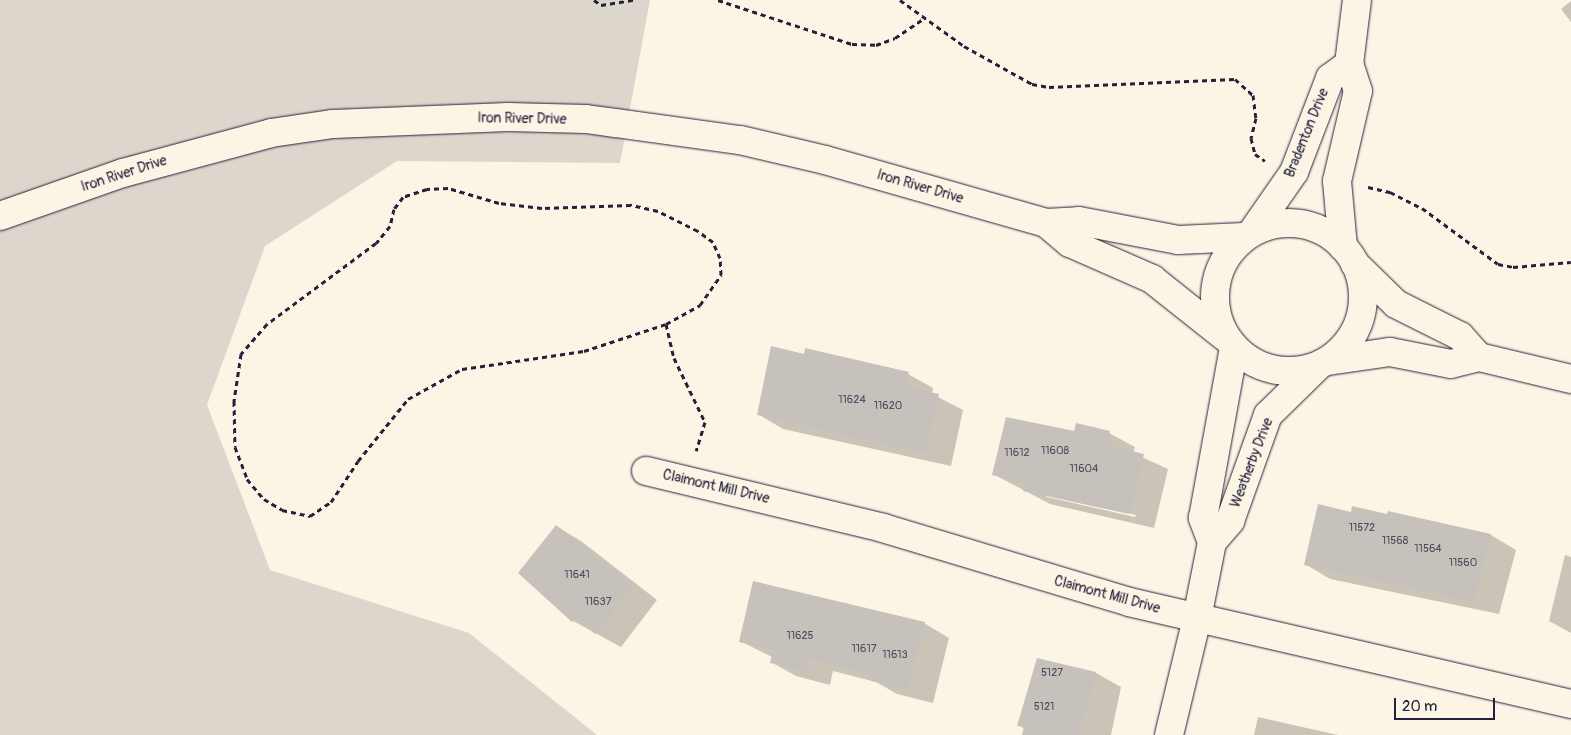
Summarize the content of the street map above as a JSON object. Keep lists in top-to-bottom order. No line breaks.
{"streets":{"street":["Iron River Drive","Bradenton Drive","Weatherby Drive","Claimont Mill Drive"]},"crossings":[["Iron River Drive","Bradenton Drive"],["Iron River Drive","Weatherby Drive"],["Bradenton Drive","Weatherby Drive"]],"house_numbers":["11624","11620","11608","11612","11604","11572","11568","11564","11560","11641","11637","11625","11617","11613","5127","5121"],"scale_bar":"20 m"}
